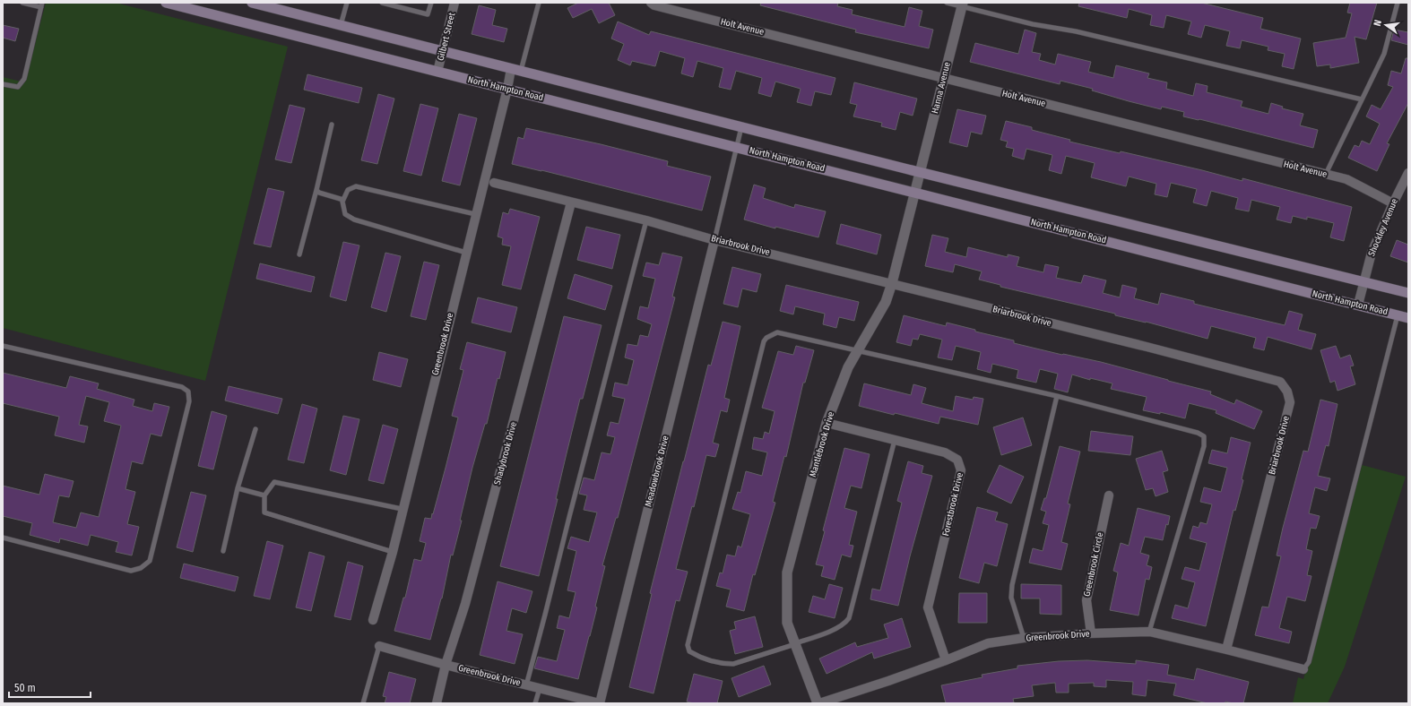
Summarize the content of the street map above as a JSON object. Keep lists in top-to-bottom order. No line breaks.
{"streets":{"main road":["North Hampton Road"],"street":["Holt Avenue","Gilbert Street","Hanna Avenue","Shockley Avenue","Briarbrook Drive","Greenbrook Drive","Mantlebrook Drive","Shadybrook Drive","Meadowbrook Drive","Forestbrook Drive","Greenbrook Circle"]},"crossings":[["Holt Avenue","Hanna Avenue"],["Holt Avenue","Shockley Avenue"],["Gilbert Street","North Hampton Road"],["Hanna Avenue","Mantlebrook Drive"],["North Hampton Road","Shockley Avenue"],["North Hampton Road","Greenbrook Drive"],["North Hampton Road","Mantlebrook Drive"],["Briarbrook Drive","Greenbrook Drive"],["Briarbrook Drive","Mantlebrook Drive"],["Briarbrook Drive","Shadybrook Drive"],["Briarbrook Drive","Meadowbrook Drive"],["Greenbrook Drive","Mantlebrook Drive"],["Greenbrook Drive","Shadybrook Drive"],["Greenbrook Drive","Meadowbrook Drive"],["Greenbrook Drive","Forestbrook Drive"],["Greenbrook Drive","Greenbrook Circle"],["Mantlebrook Drive","Forestbrook Drive"]],"scale_bar":"50 m","north":"left"}
